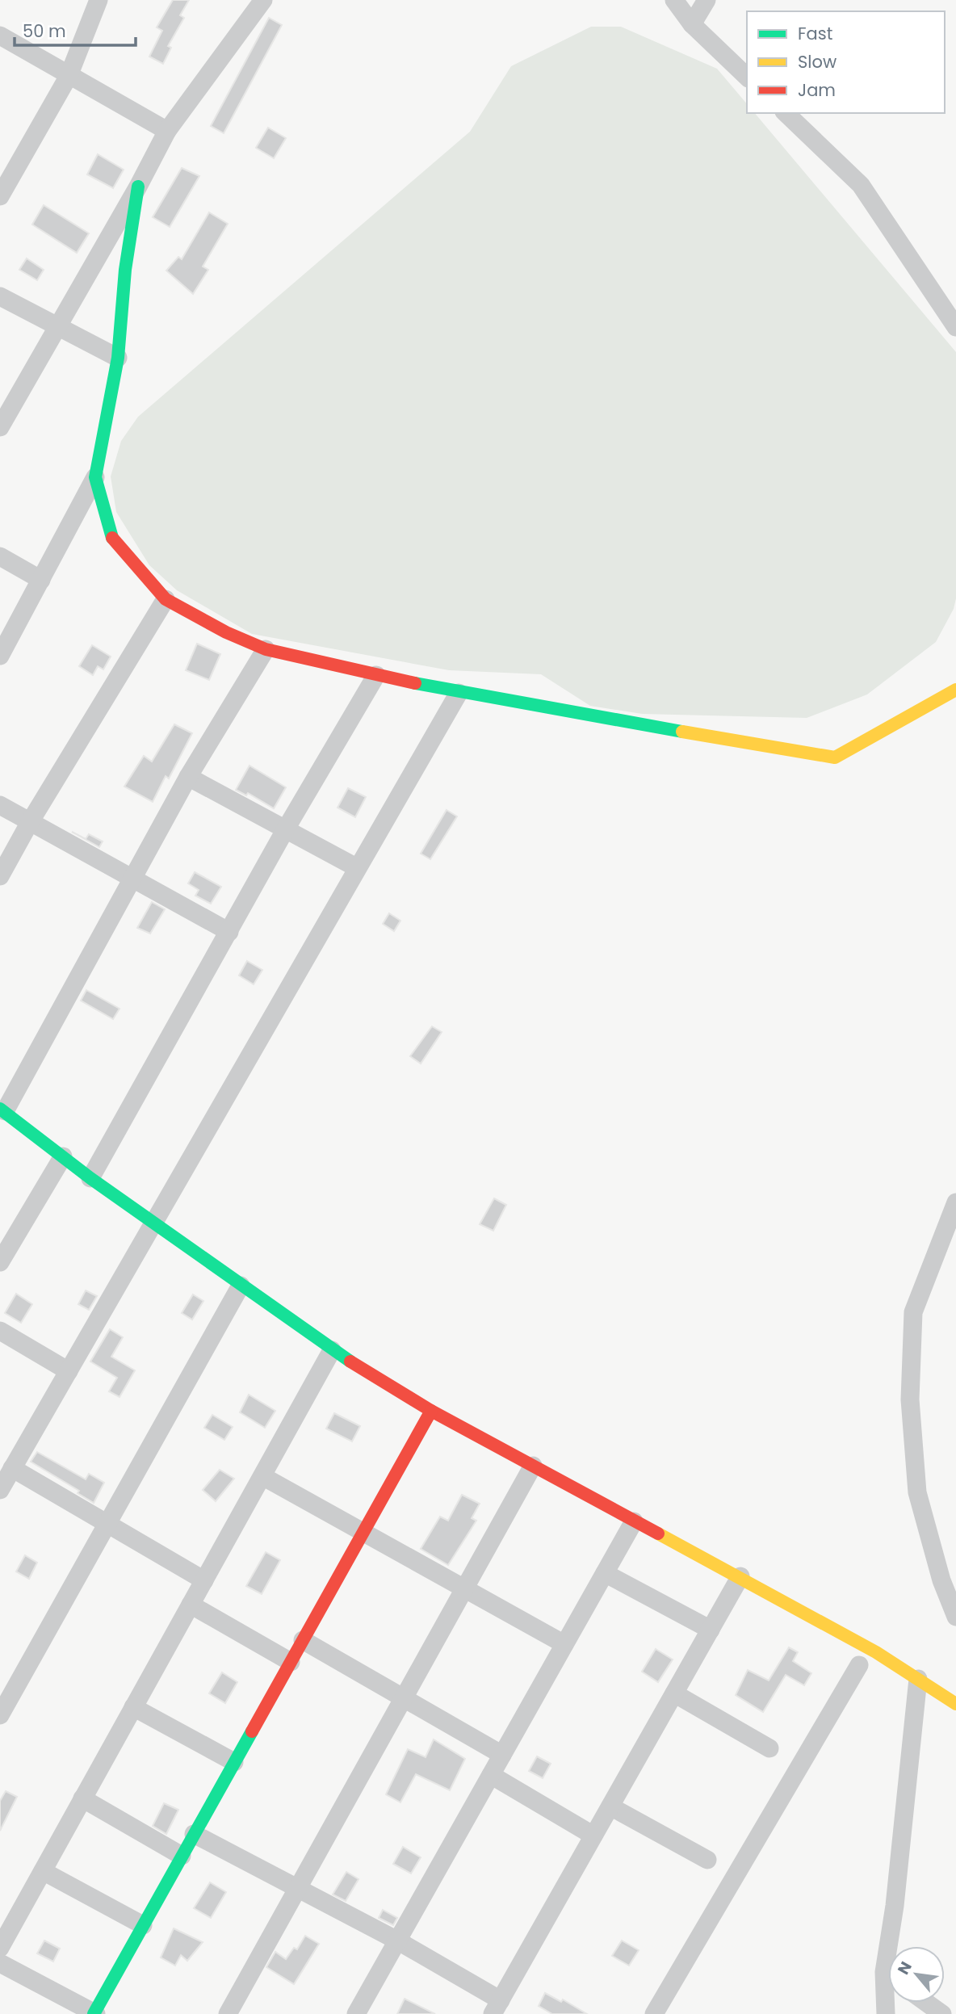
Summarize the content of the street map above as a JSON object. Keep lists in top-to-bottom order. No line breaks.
{"legend":["Fast","Slow","Jam"],"scale_bar":"50 m","north":"top left"}
